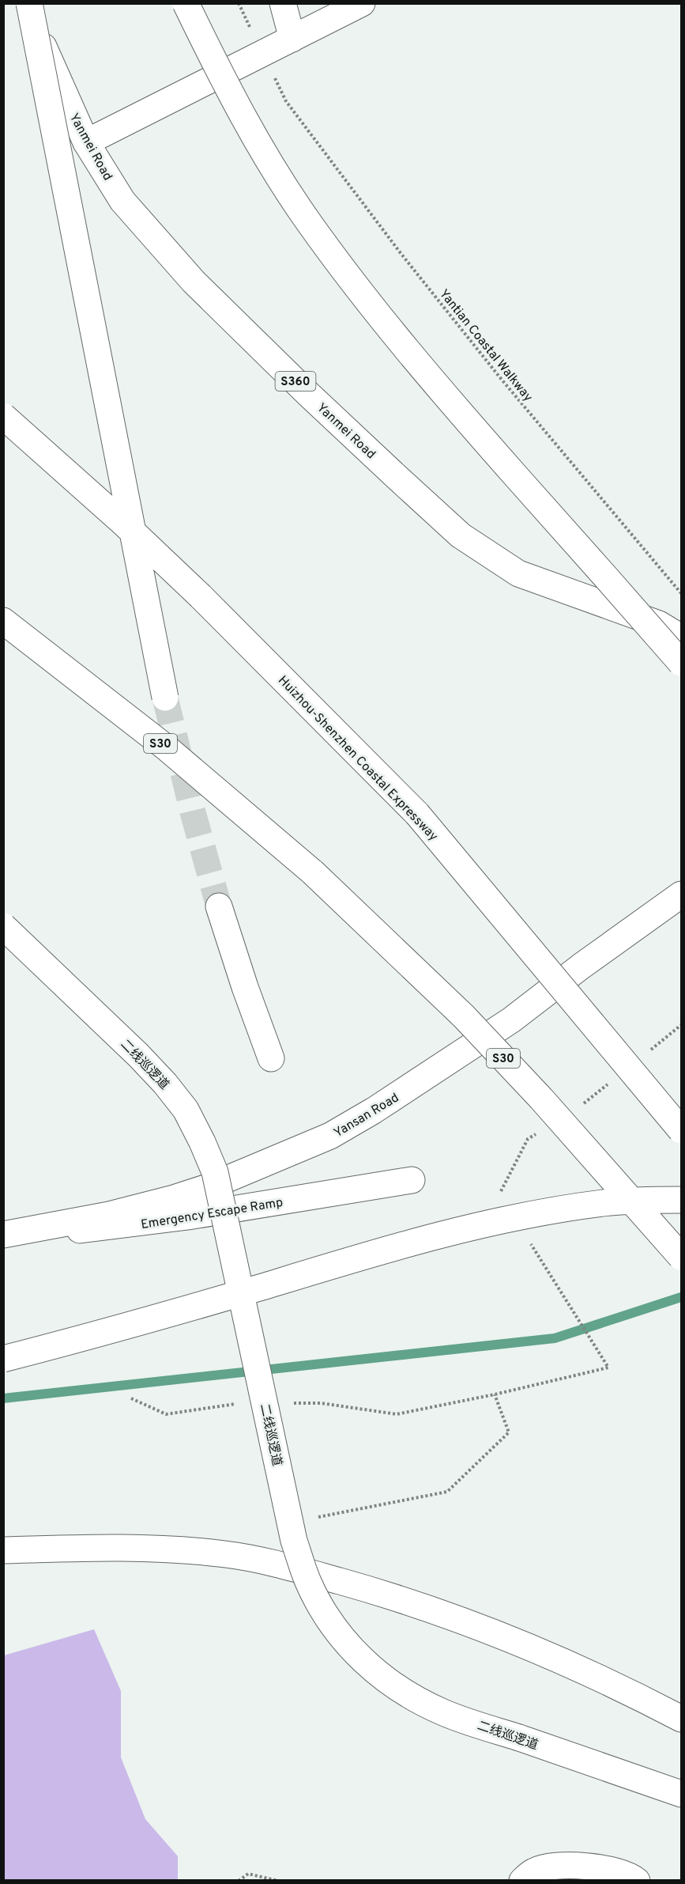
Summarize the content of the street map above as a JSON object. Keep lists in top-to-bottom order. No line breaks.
{"streets":{"main road":["Yanmei Road","S360","S30","Huizhou-Shenzhen Coastal Expressway","二线巡逻道","Yansan Road","Emergency Escape Ramp"],"path":["Yantian Coastal Walkway"]},"crossings":[["Yansan Road","Emergency Escape Ramp"]]}
